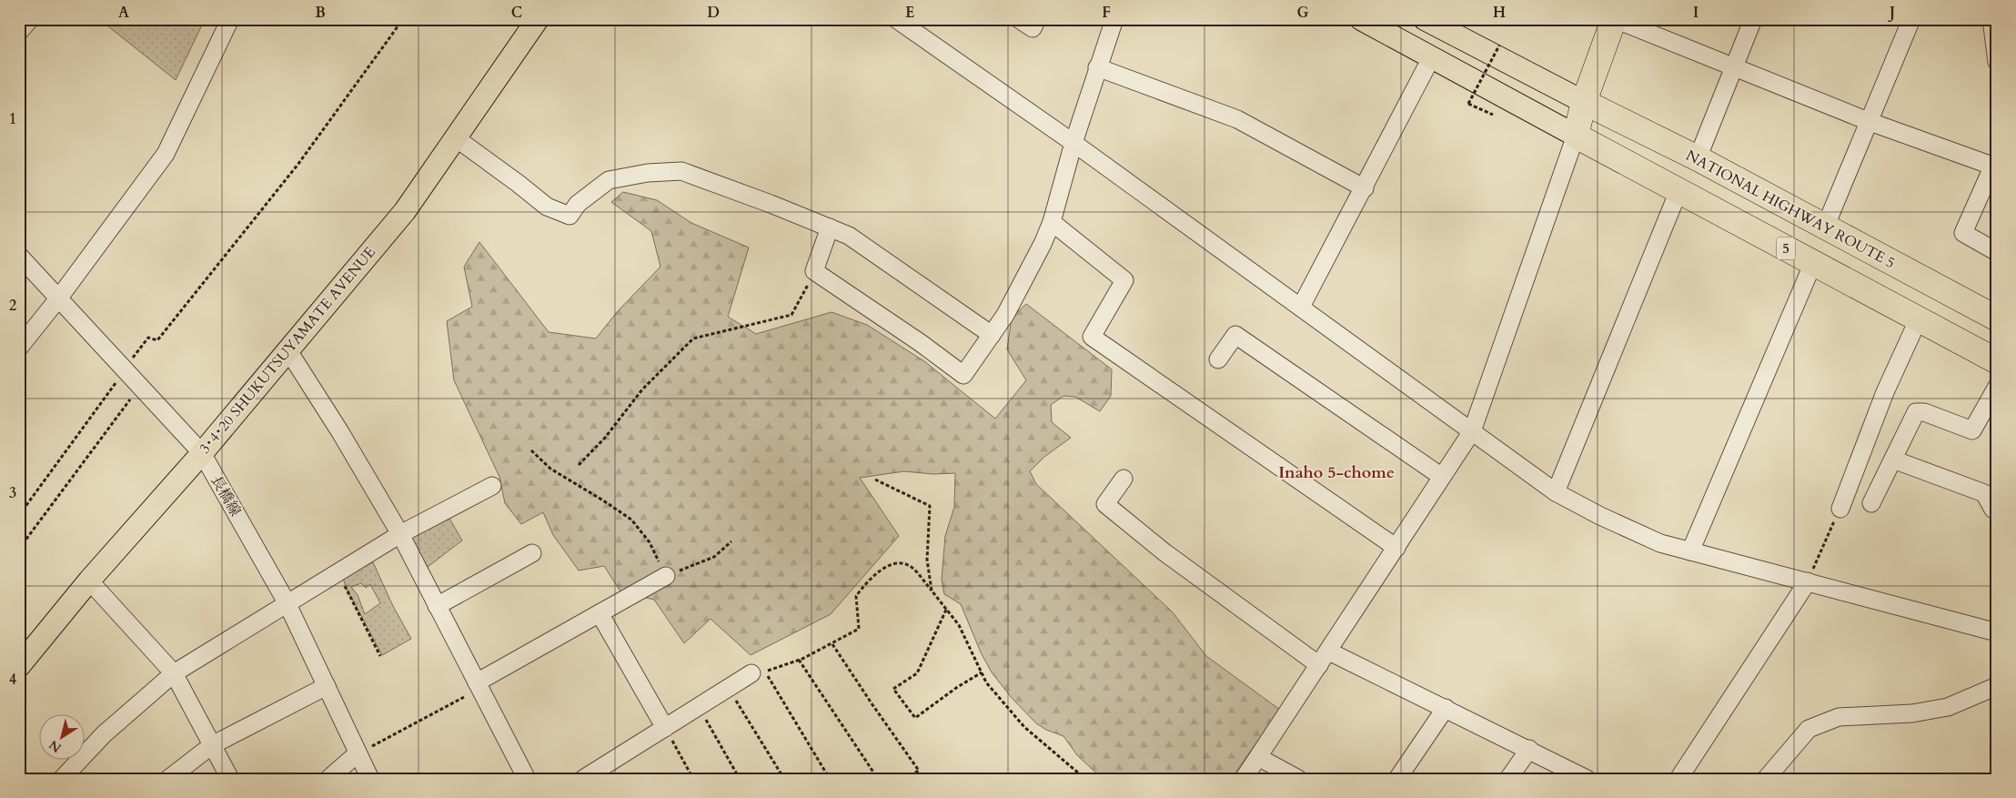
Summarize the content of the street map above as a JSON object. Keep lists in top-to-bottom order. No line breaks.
{"streets":{"highway":["NATIONAL HIGHWAY ROUTE 5","5"],"main road":["3･4･20 SHUKUTSUYAMATE AVENUE"],"street":["長橋線"]},"crossings":[["3･4･20 SHUKUTSUYAMATE AVENUE","長橋線"]],"districts":["Inaho 5-chome"],"north":"bottom left","grid":{"columns":["A","B","C","D","E","F","G","H","I","J"],"rows":["1","2","3","4"]}}
